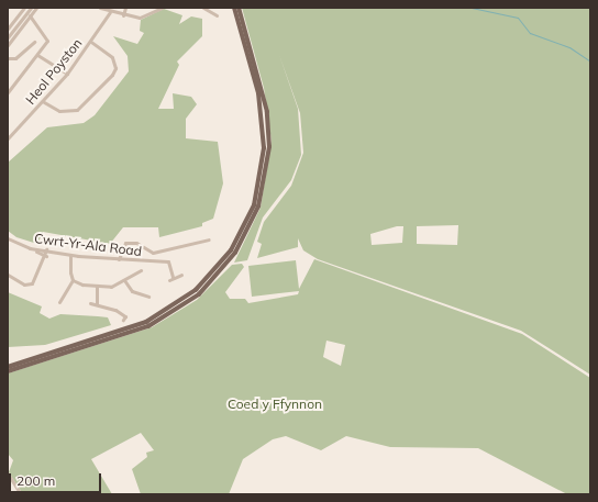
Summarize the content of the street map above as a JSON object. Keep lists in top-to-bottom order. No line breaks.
{"streets":{"street":["Heol Poyston","Cwrt-Yr-Ala Road"]},"parks":["Coed y Ffynnon"],"scale_bar":"200 m"}
